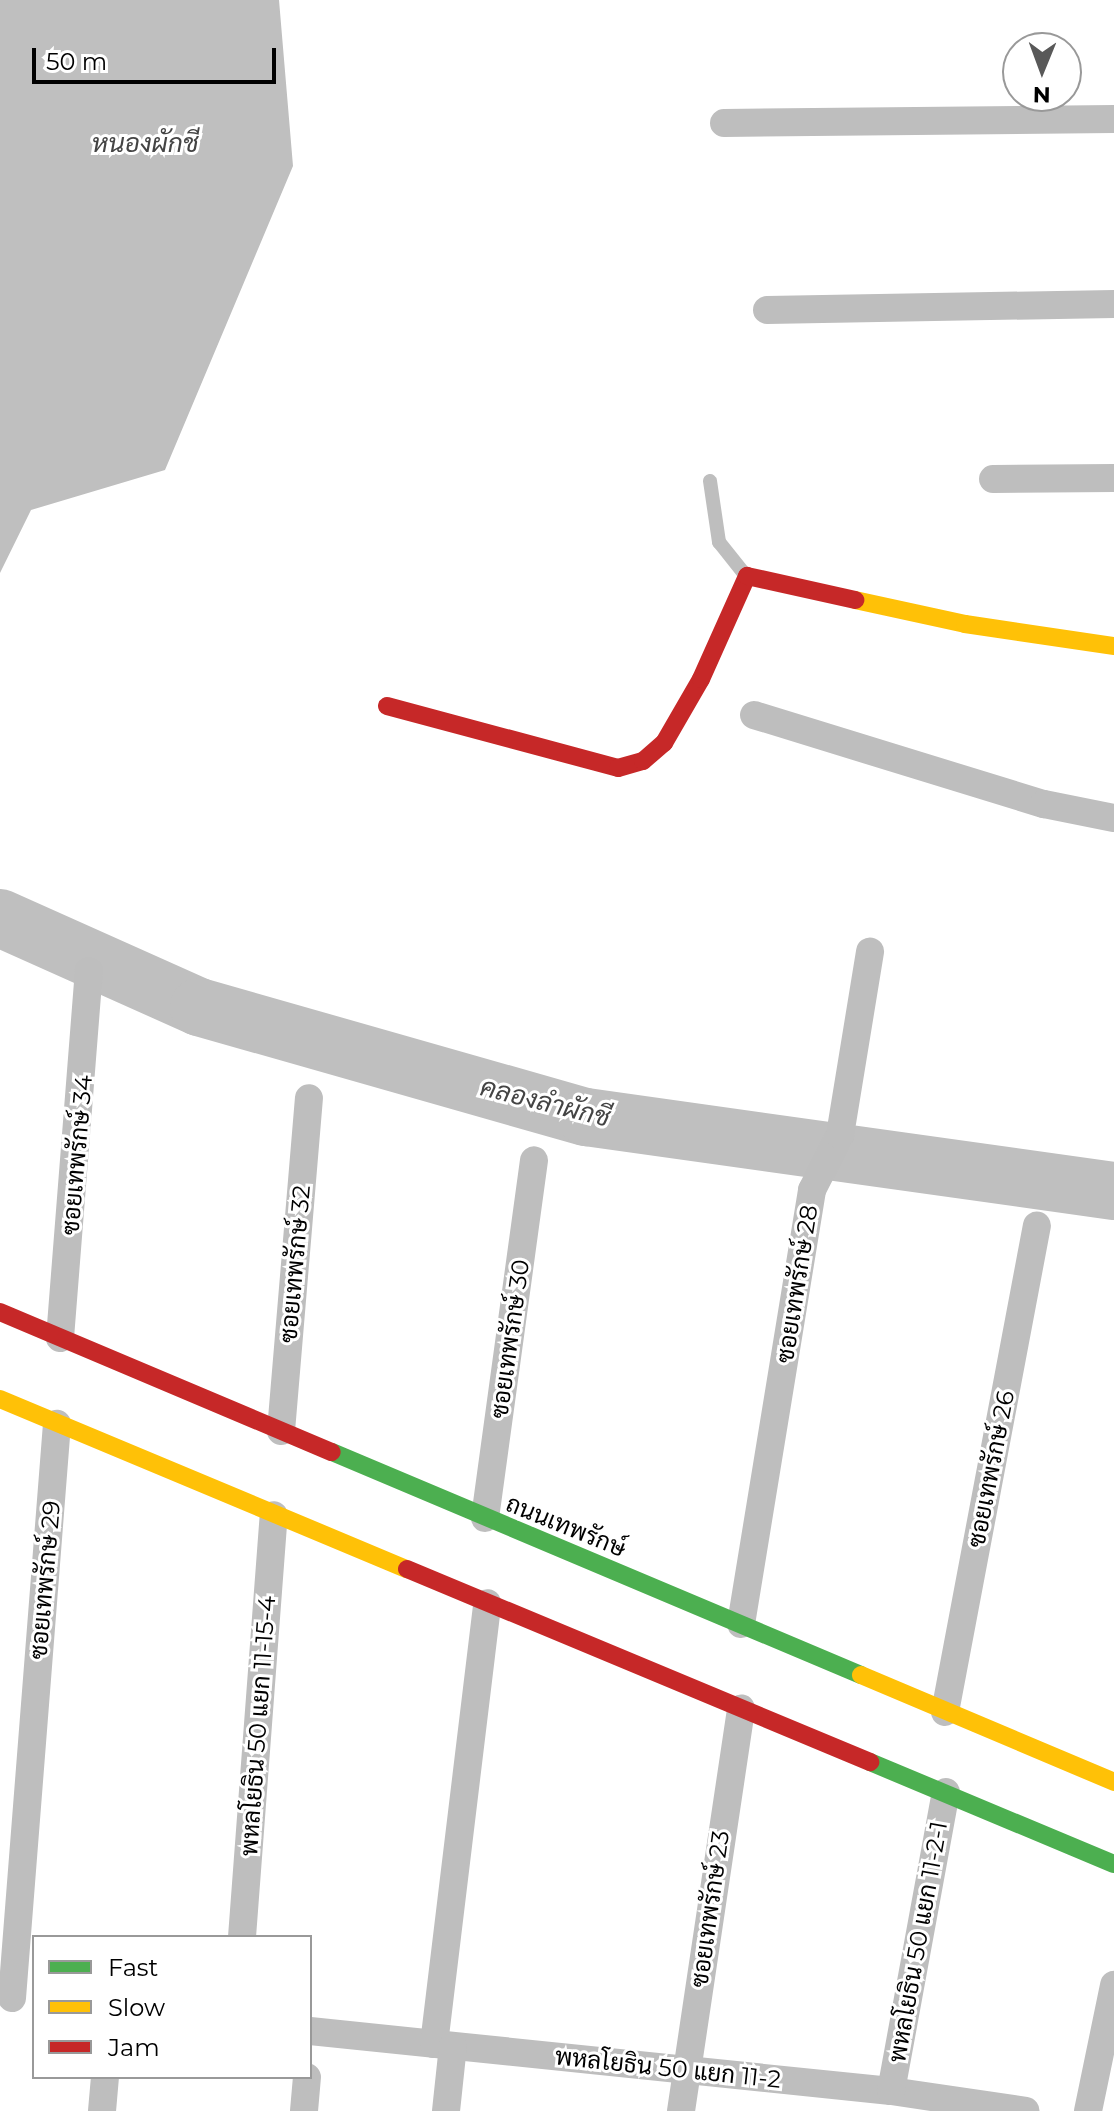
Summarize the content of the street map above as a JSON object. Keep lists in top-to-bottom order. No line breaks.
{"streets":{"main road":["ถนนเทพรักษ์"],"street":["ซอยเทพรักษ์ 34","ซอยเทพรักษ์ 32","ซอยเทพรักษ์ 28","ซอยเทพรักษ์ 30","ซอยเทพรักษ์ 26","ซอยเทพรักษ์ 29","พหลโยธิน 50 แยก 11-15-4","ซอยเทพรักษ์ 23","พหลโยธิน 50 แยก 11-2-1","พหลโยธิน 50 แยก 11-2"]},"crossings":[["ซอยเทพรักษ์ 34","ถนนเทพรักษ์"],["ซอยเทพรักษ์ 32","ถนนเทพรักษ์"],["ซอยเทพรักษ์ 28","ถนนเทพรักษ์"],["ซอยเทพรักษ์ 30","ถนนเทพรักษ์"],["ซอยเทพรักษ์ 26","ถนนเทพรักษ์"],["ซอยเทพรักษ์ 23","พหลโยธิน 50 แยก 11-2"],["พหลโยธิน 50 แยก 11-2-1","พหลโยธิน 50 แยก 11-2"]],"water":["หนองผักชี","คลองลำผักชี"],"legend":["Fast","Slow","Jam"],"scale_bar":"50 m","north":"bottom"}
